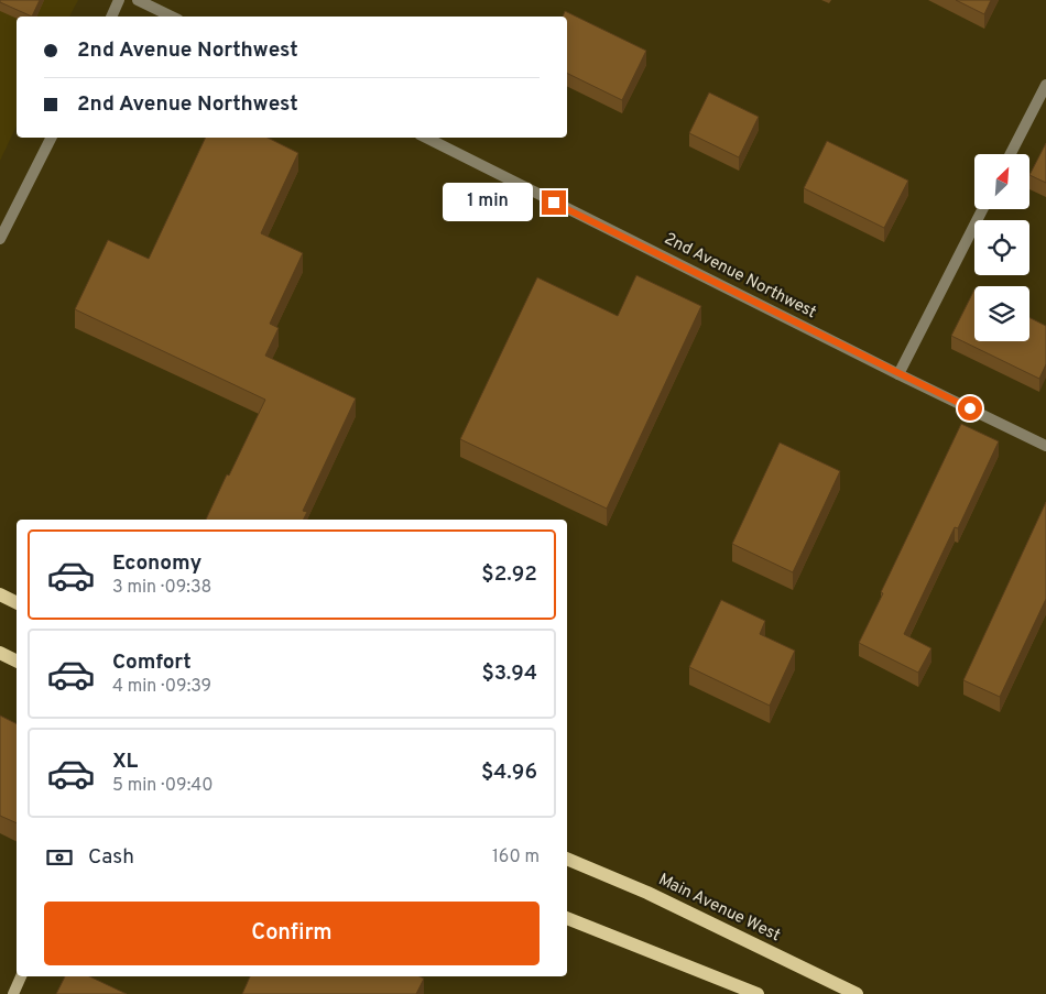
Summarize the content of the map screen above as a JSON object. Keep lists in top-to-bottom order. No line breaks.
{"streets":{"main road":["Main Avenue West"],"street":["2nd Avenue Northwest"]},"north":"top right","page":{"banner":["2nd Avenue Northwest","2nd Avenue Northwest"],"bubble":"1 min","list":[{"name":"Economy","note":"3 min · 09:38","value":"$2.92"},{"name":"Comfort","note":"4 min · 09:39","value":"$3.94"},{"name":"XL","note":"5 min · 09:40","value":"$4.96"}],"pay":["Cash","160 m"],"buttons":"Confirm"}}
